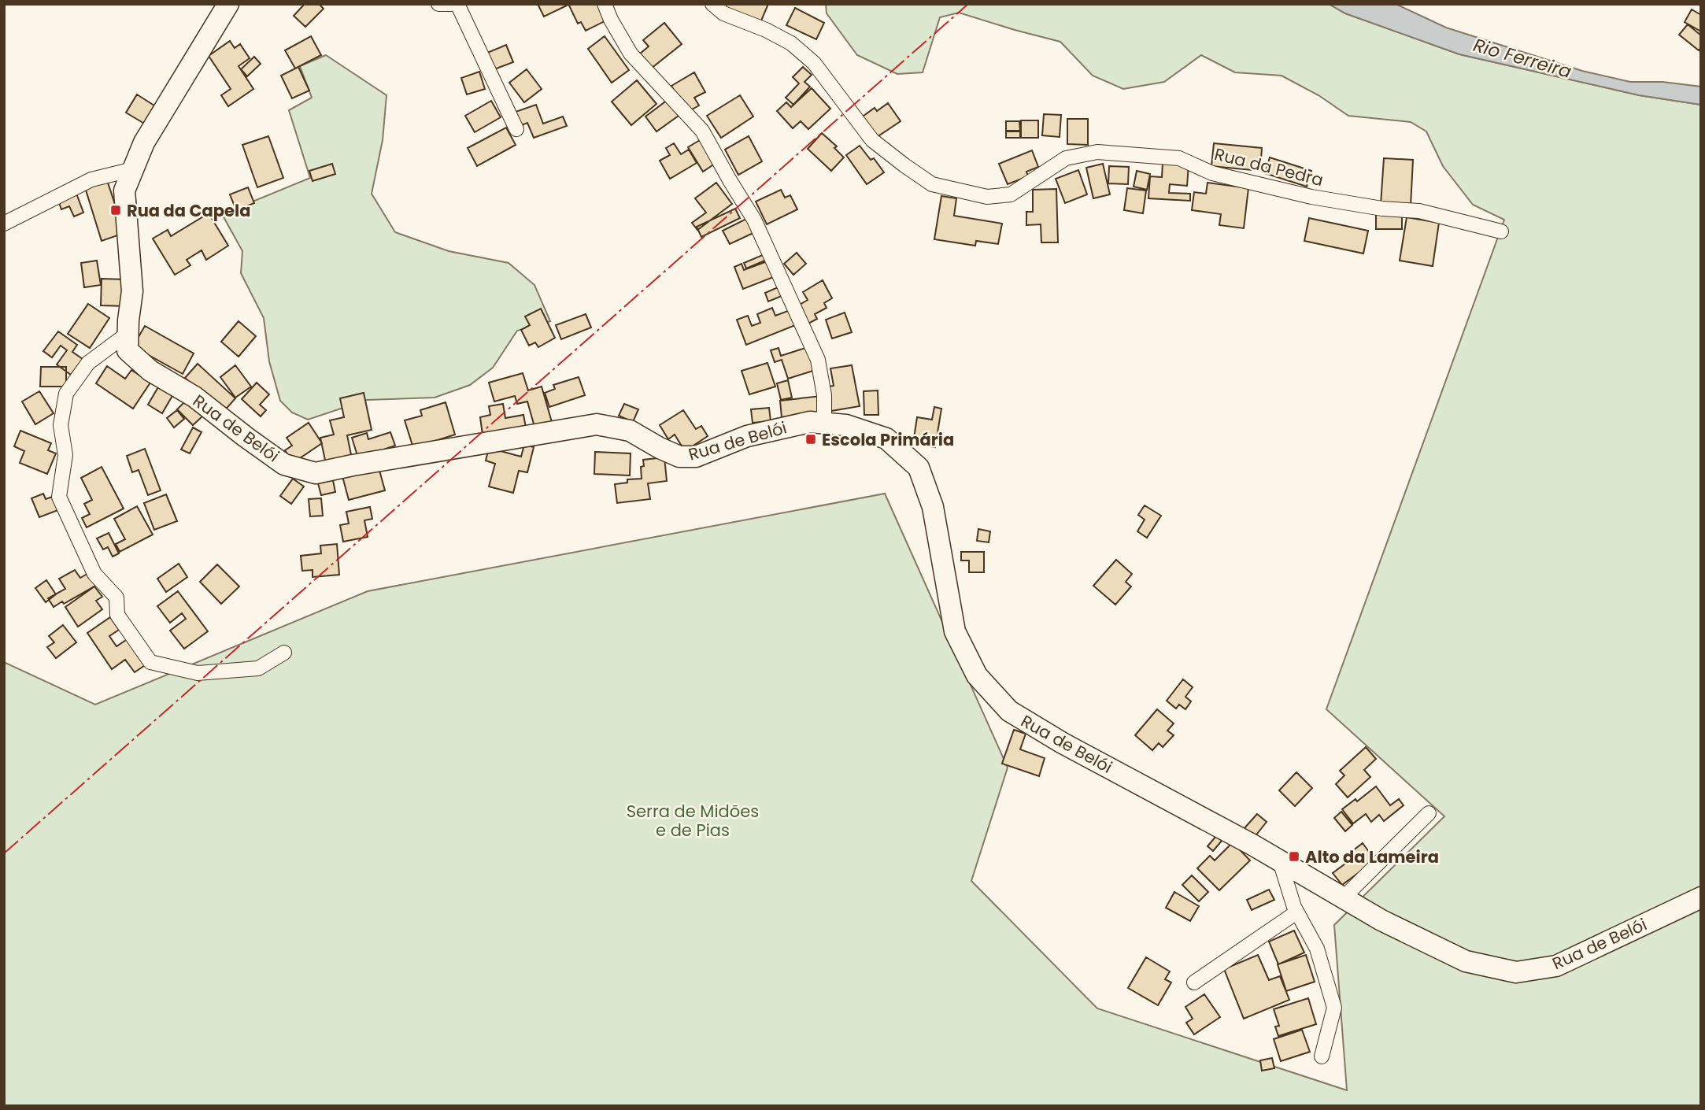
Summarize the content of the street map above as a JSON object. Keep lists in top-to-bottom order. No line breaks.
{"streets":{"street":["Rua da Pedra","Rua de Belói"]},"water":["Rio Ferreira"],"parks":["Serra de Midões e de Pias"],"places":{"transit":["Rua da Capela","Escola Primária","Alto da Lameira"]}}
